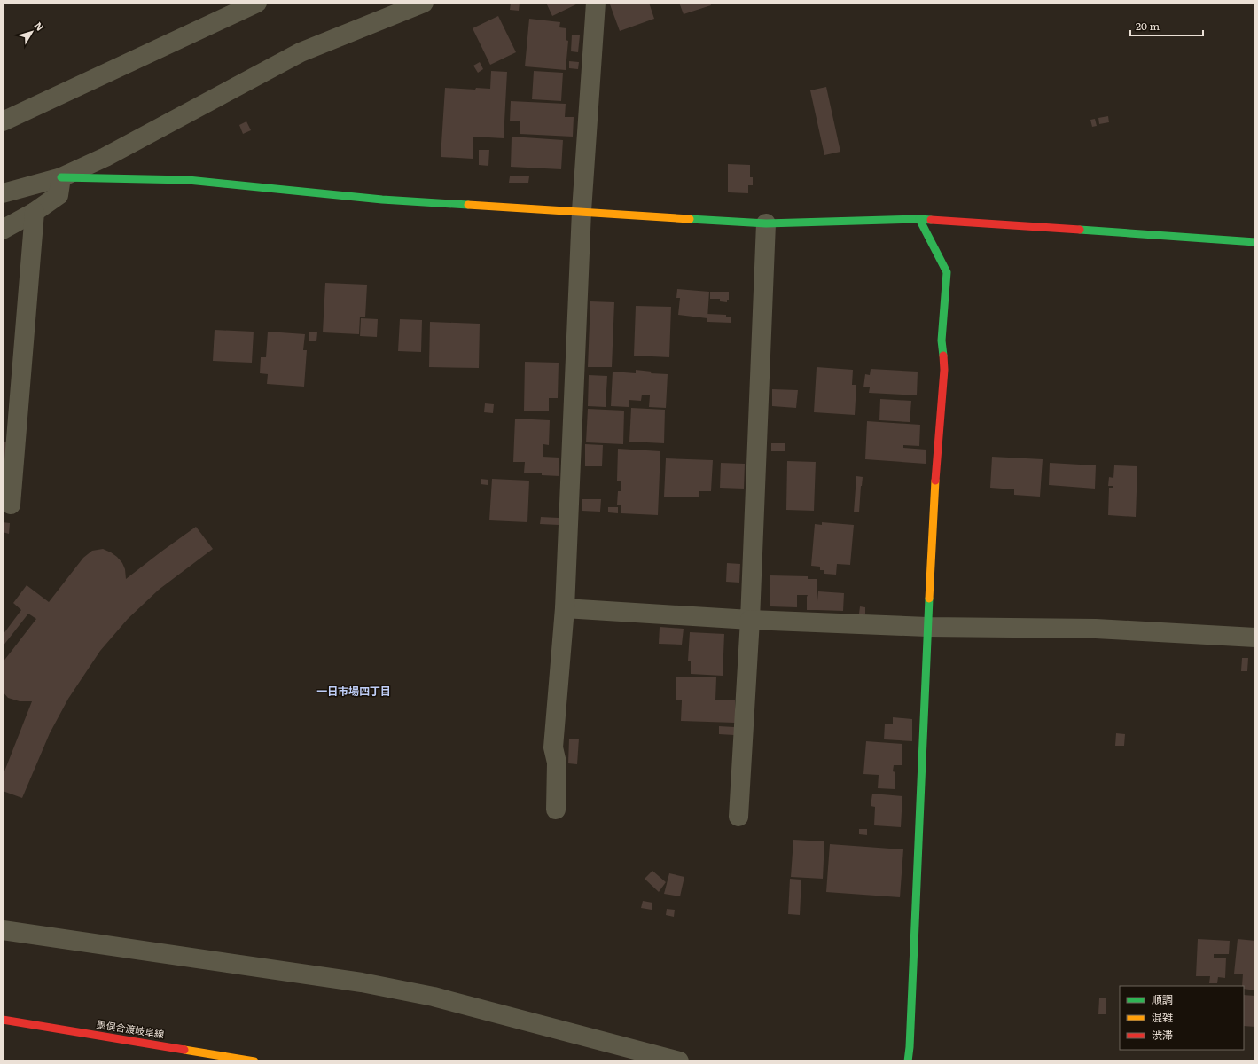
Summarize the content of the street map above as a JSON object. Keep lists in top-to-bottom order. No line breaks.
{"streets":{"street":["墨俣合渡岐阜線"]},"districts":["一日市場四丁目"],"legend":["順調","混雑","渋滞"],"scale_bar":"20 m","north":"top right"}
